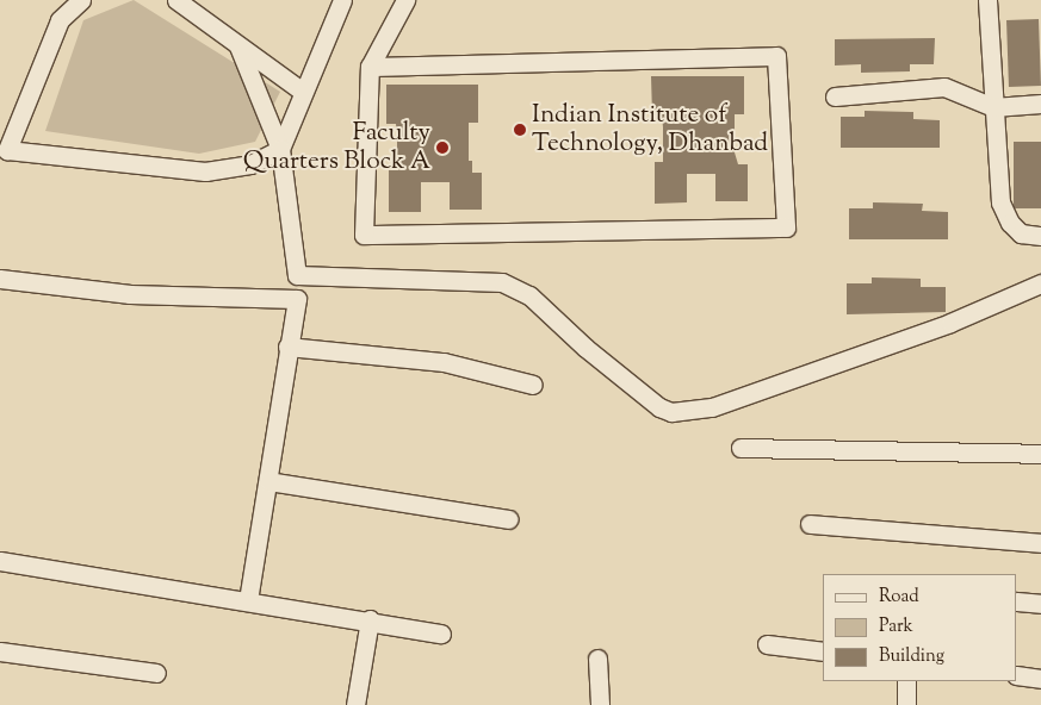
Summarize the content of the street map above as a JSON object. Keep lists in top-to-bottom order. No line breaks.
{"places":["Indian Institute of Technology, Dhanbad","Faculty Quarters Block A"],"legend":["Road","Park","Building"]}
